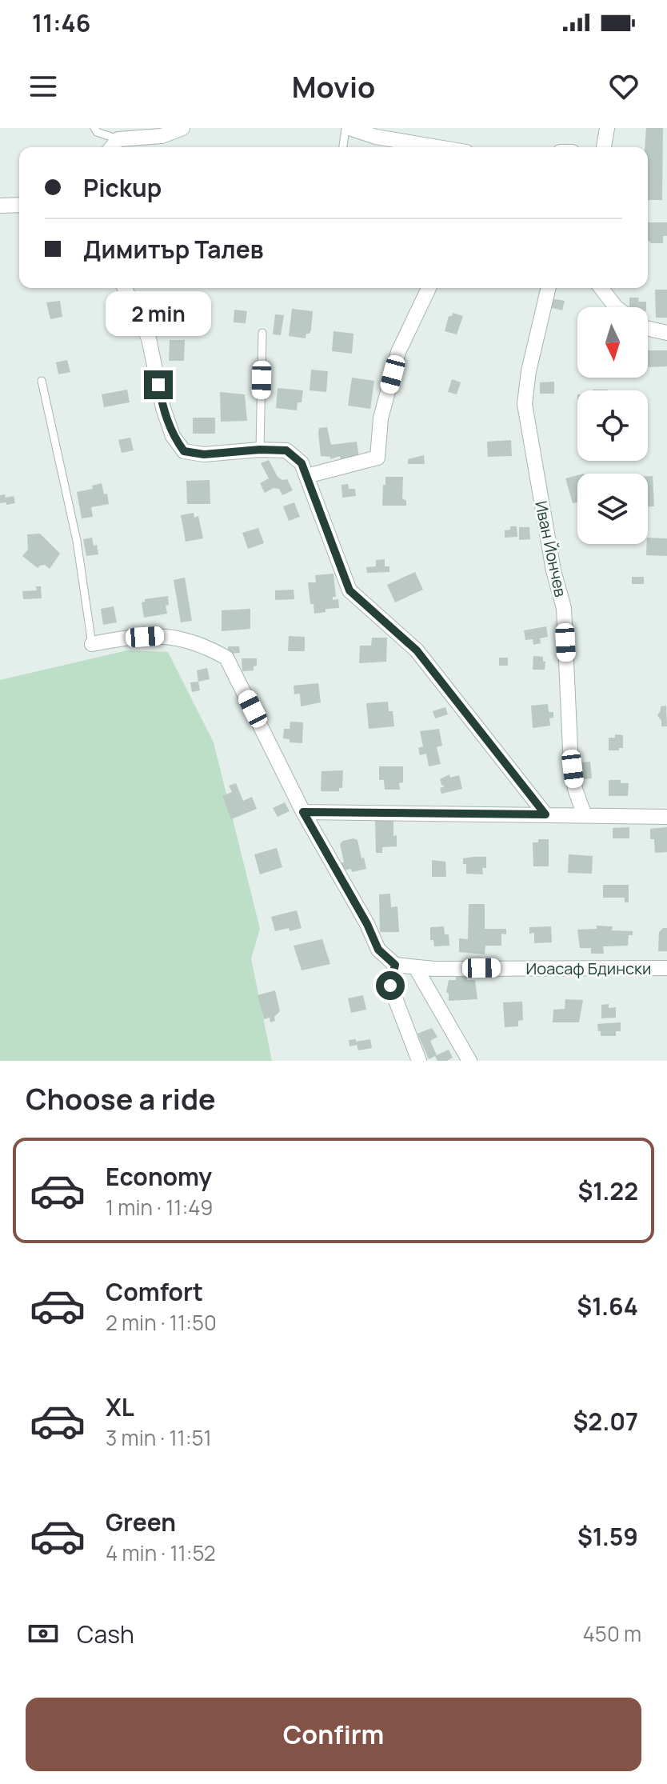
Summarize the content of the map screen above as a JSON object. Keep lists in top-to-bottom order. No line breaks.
{"streets":{"street":["Иван Йончев","Иоасаф Бдински"]},"north":"bottom","page":{"status":"11:46","header":"Movio","banner":["Pickup","Димитър Талев"],"bubble":"2 min","heading":"Choose a ride","list":[{"name":"Economy","note":"1 min · 11:49","value":"$1.22"},{"name":"Comfort","note":"2 min · 11:50","value":"$1.64"},{"name":"XL","note":"3 min · 11:51","value":"$2.07"},{"name":"Green","note":"4 min · 11:52","value":"$1.59"}],"pay":["Cash","450 m"],"buttons":"Confirm"}}
